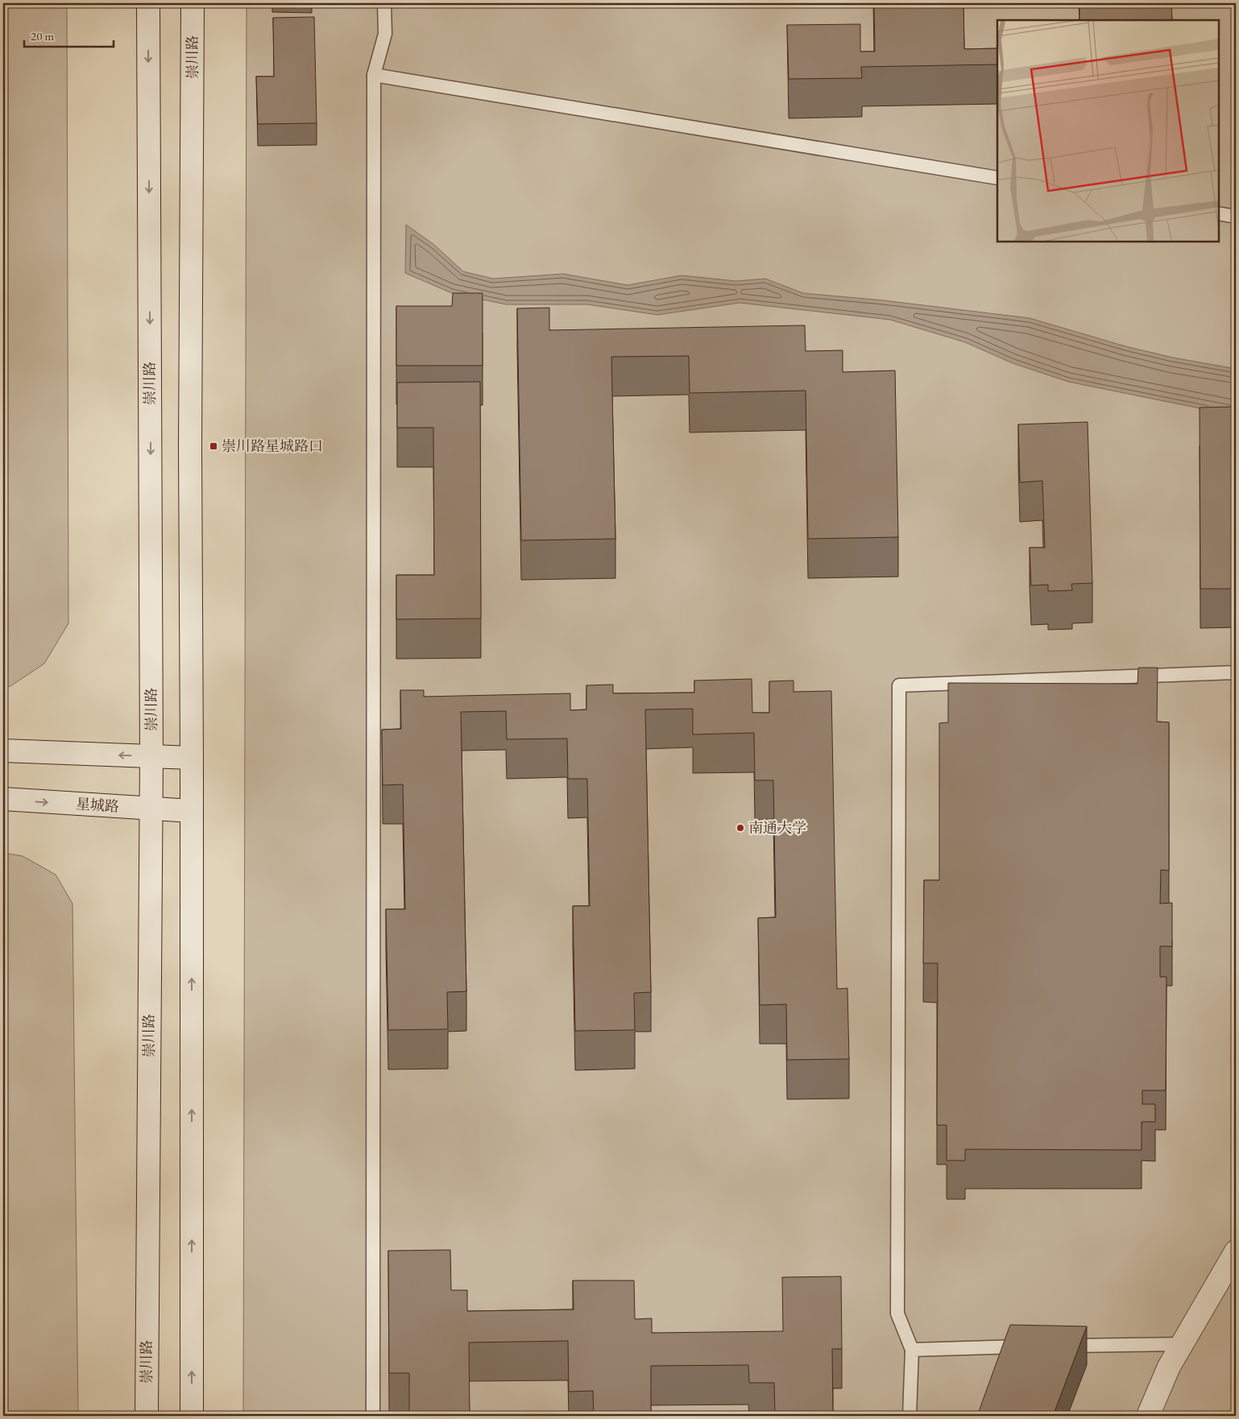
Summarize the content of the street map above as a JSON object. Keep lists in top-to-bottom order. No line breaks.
{"streets":{"main road":["崇川路","星城路"]},"crossings":[["崇川路","星城路"]],"places":{"transit":["崇川路星城路口"],"other":["南通大学"]},"scale_bar":"20 m"}
